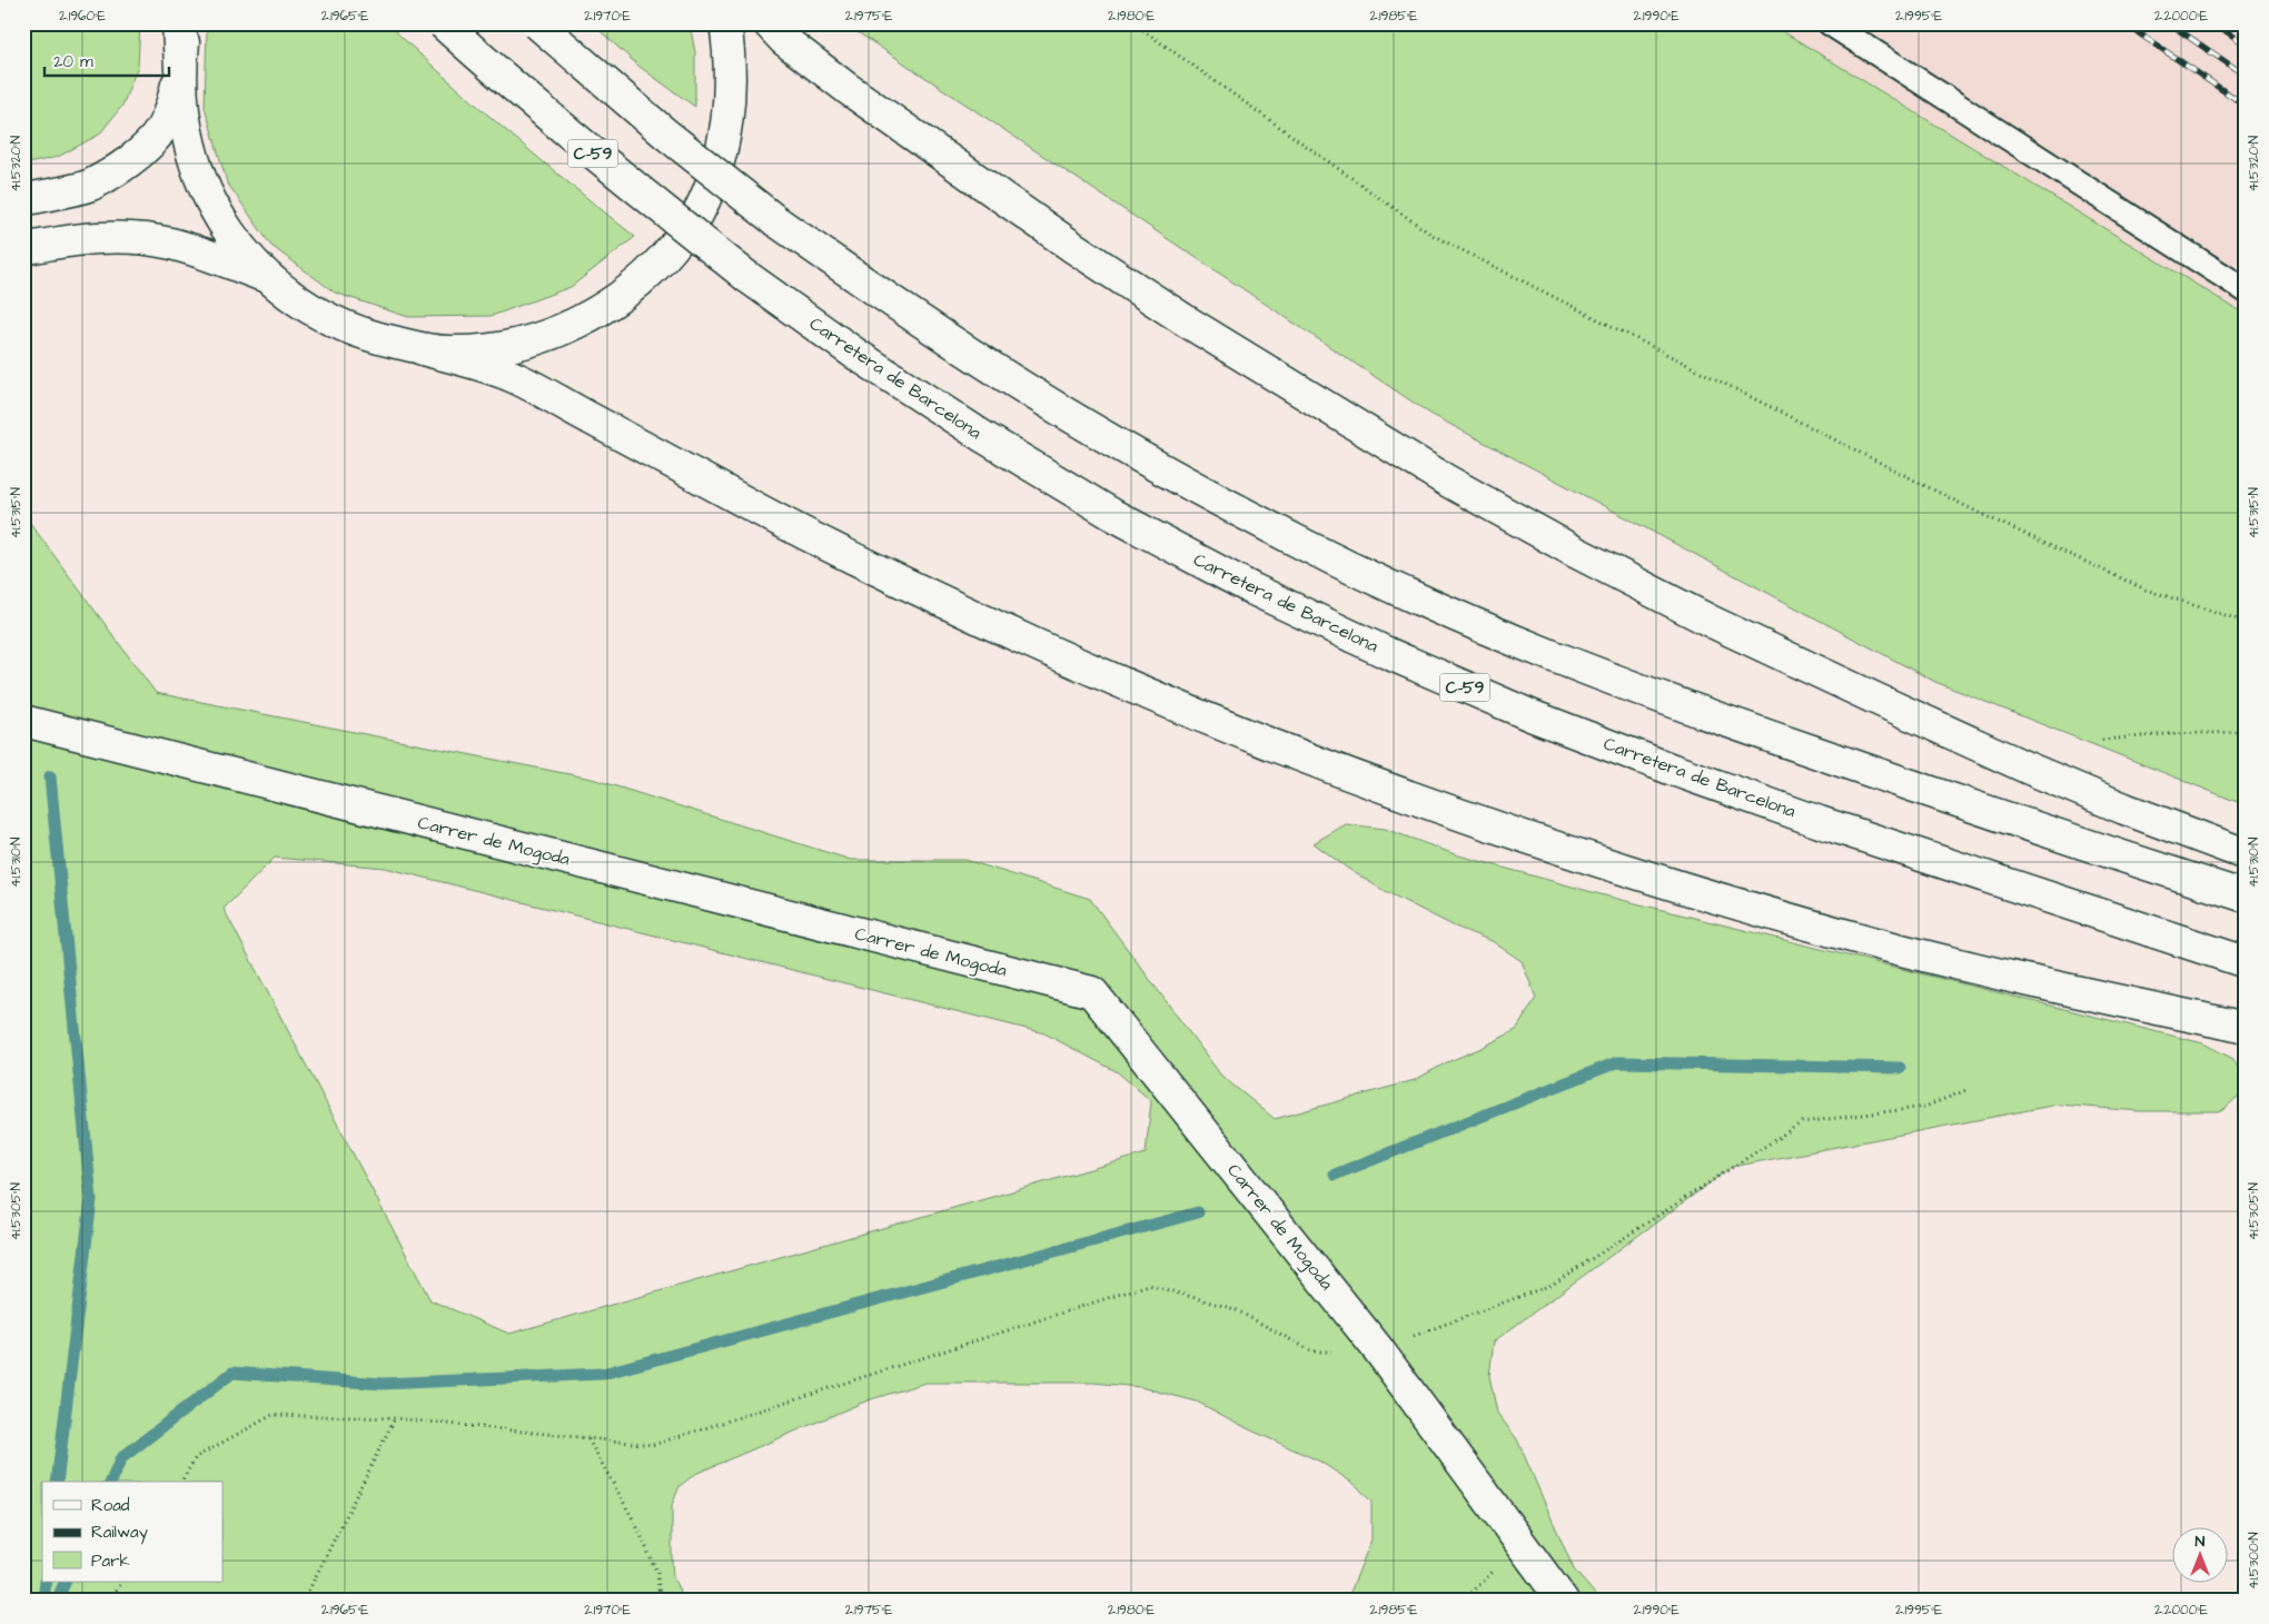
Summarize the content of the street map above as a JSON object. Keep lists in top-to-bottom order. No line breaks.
{"streets":{"main road":["C-59","Carretera de Barcelona","Carrer de Mogoda"]},"legend":["Road","Railway","Park"],"scale_bar":"20 m","north":"top","coordinates":["2.1960°E","2.1965°E","2.1970°E","2.1975°E","2.1980°E","2.1985°E","2.1990°E","2.1995°E","2.2000°E","41.5320°N","41.5315°N","41.5310°N","41.5305°N","41.5300°N"]}
